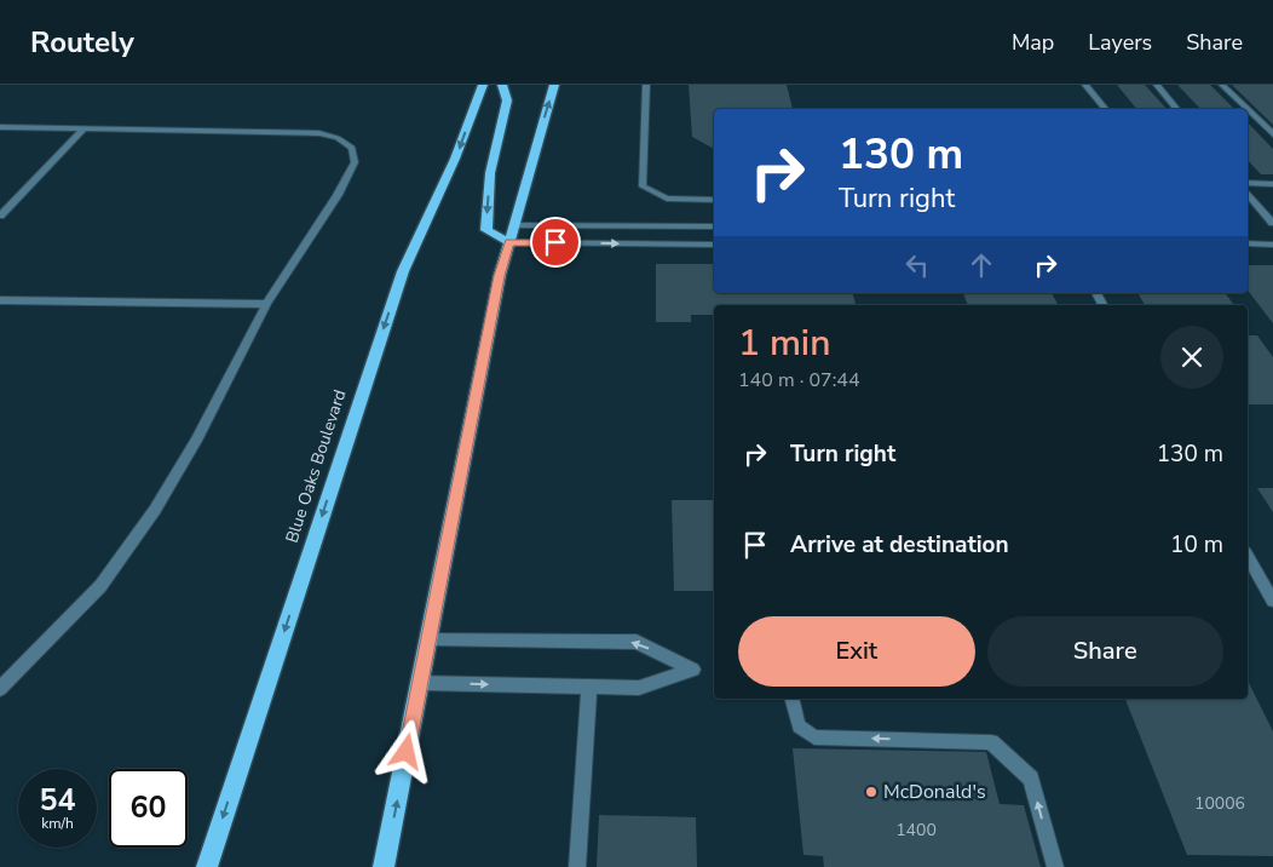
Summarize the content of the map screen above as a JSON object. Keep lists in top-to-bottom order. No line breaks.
{"streets":{"main road":["Blue Oaks Boulevard"]},"places":["McDonald's"],"house_numbers":["10006","1400"],"page":{"header":"Routely","nav":["Map","Layers","Share"],"turn":["130 m","Turn right"],"heading":["1 min","140 m · 07:44"],"list":[{"name":"Turn right","value":"130 m"},{"name":"Arrive at destination","value":"10 m"}],"buttons":["Exit","Share"],"speed":"54 km/h","limit":"60"}}
